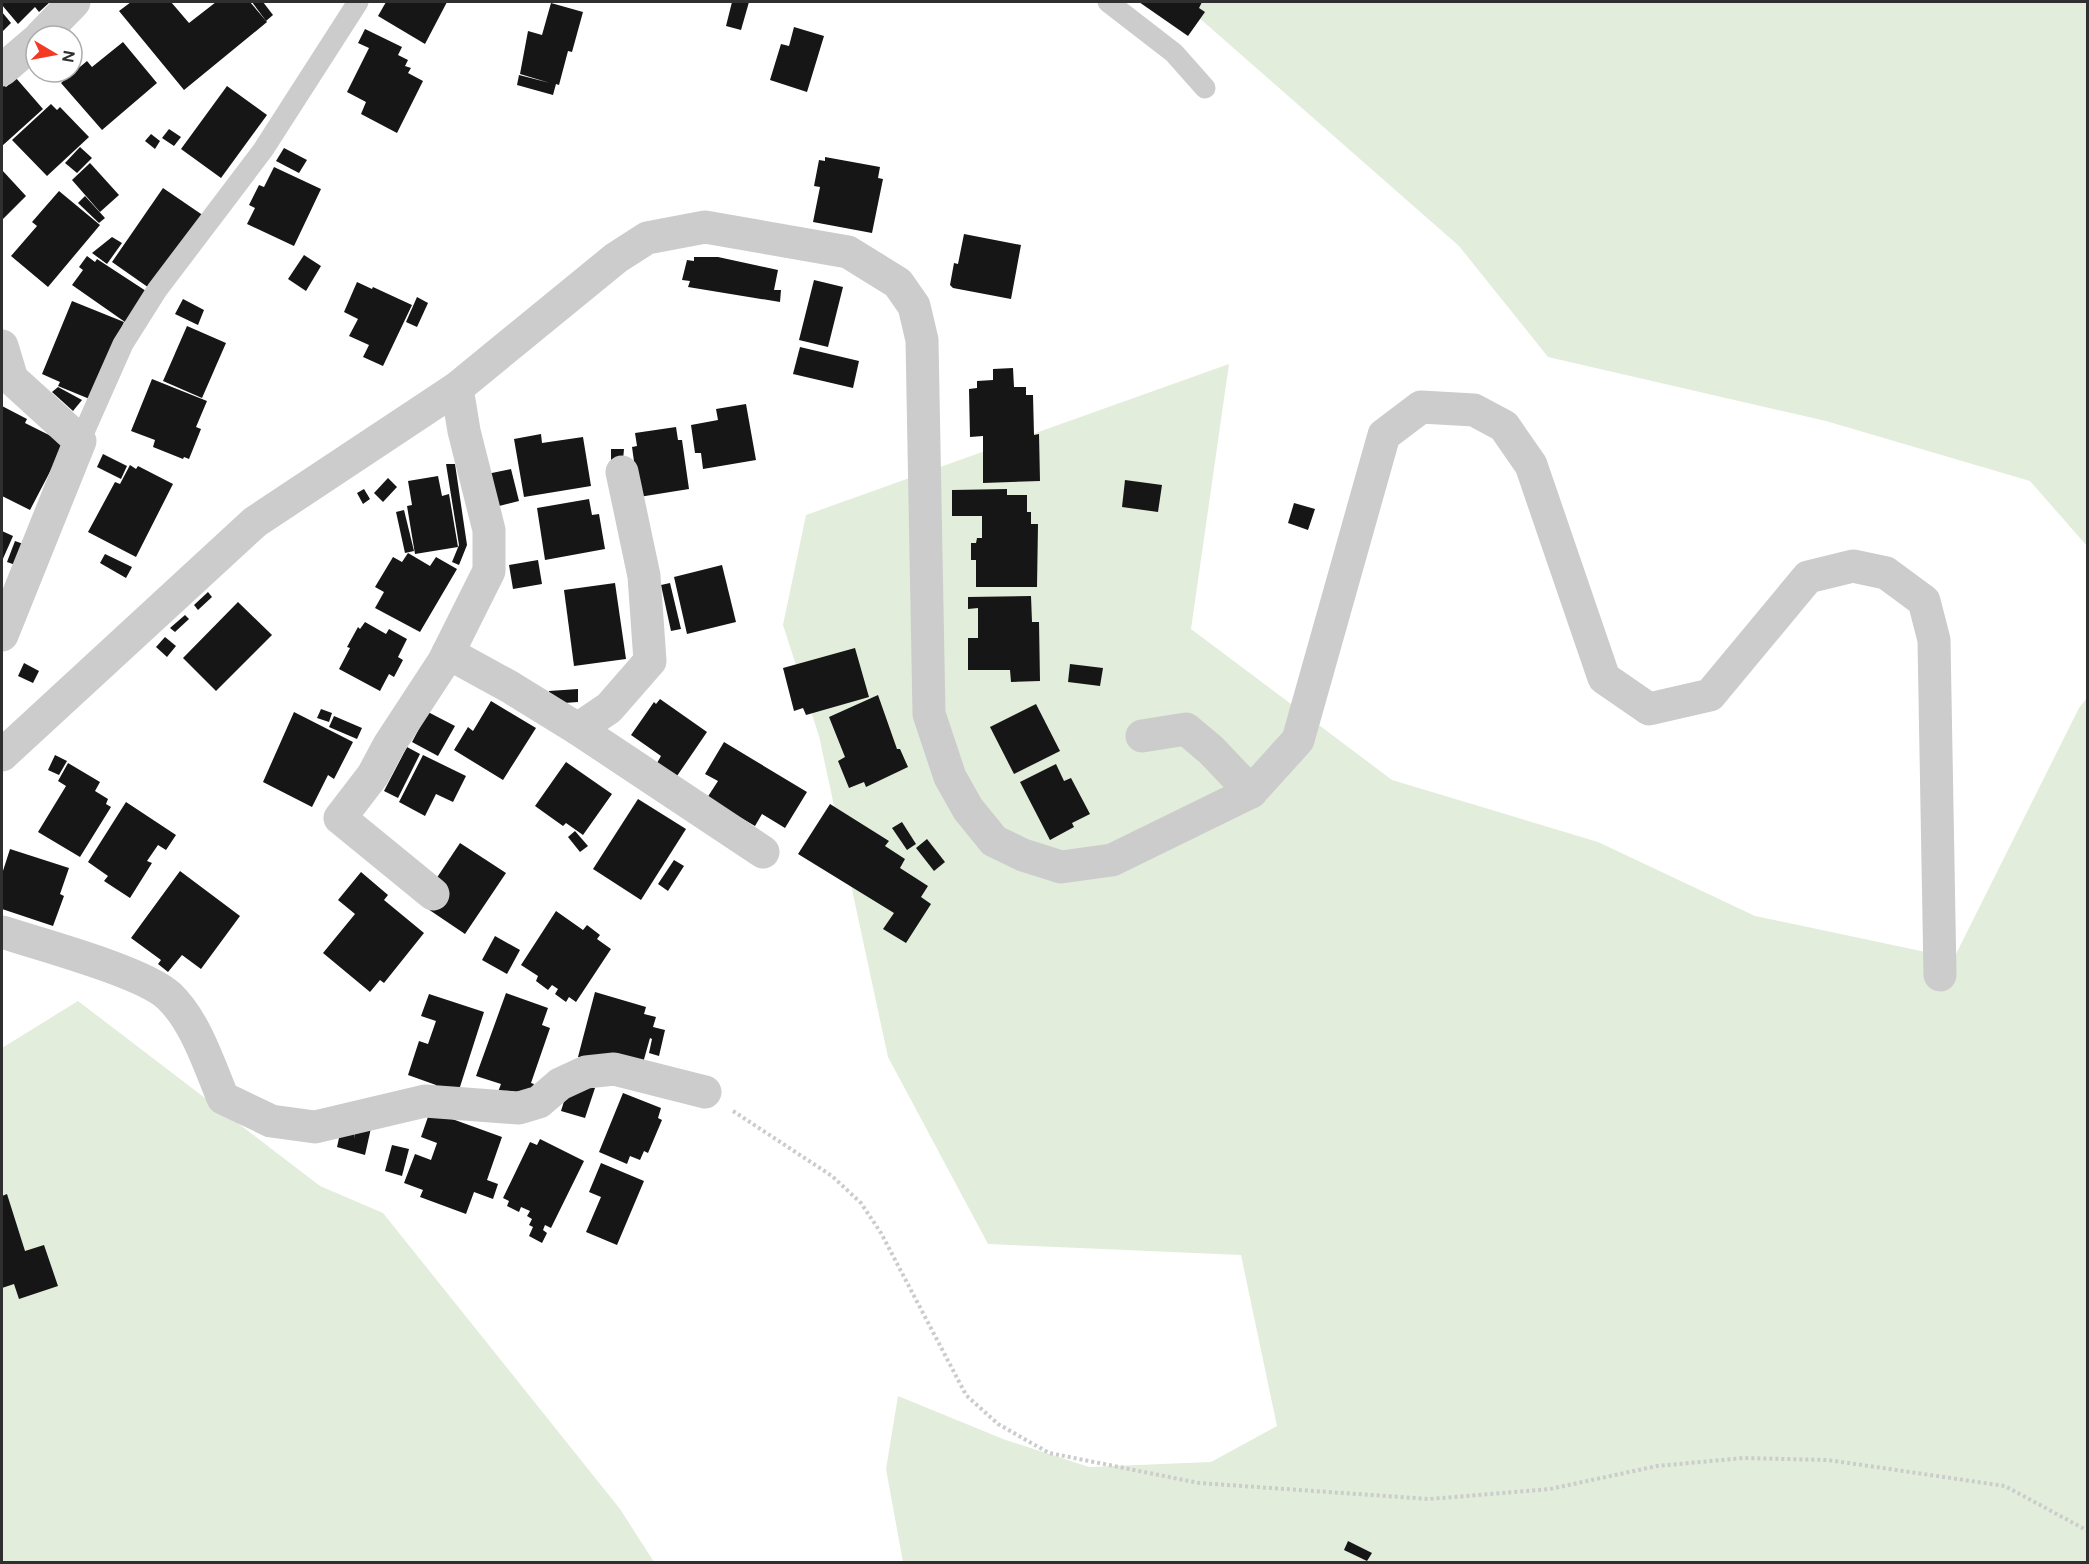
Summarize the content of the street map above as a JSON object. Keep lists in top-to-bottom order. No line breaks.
{"north":"right"}
